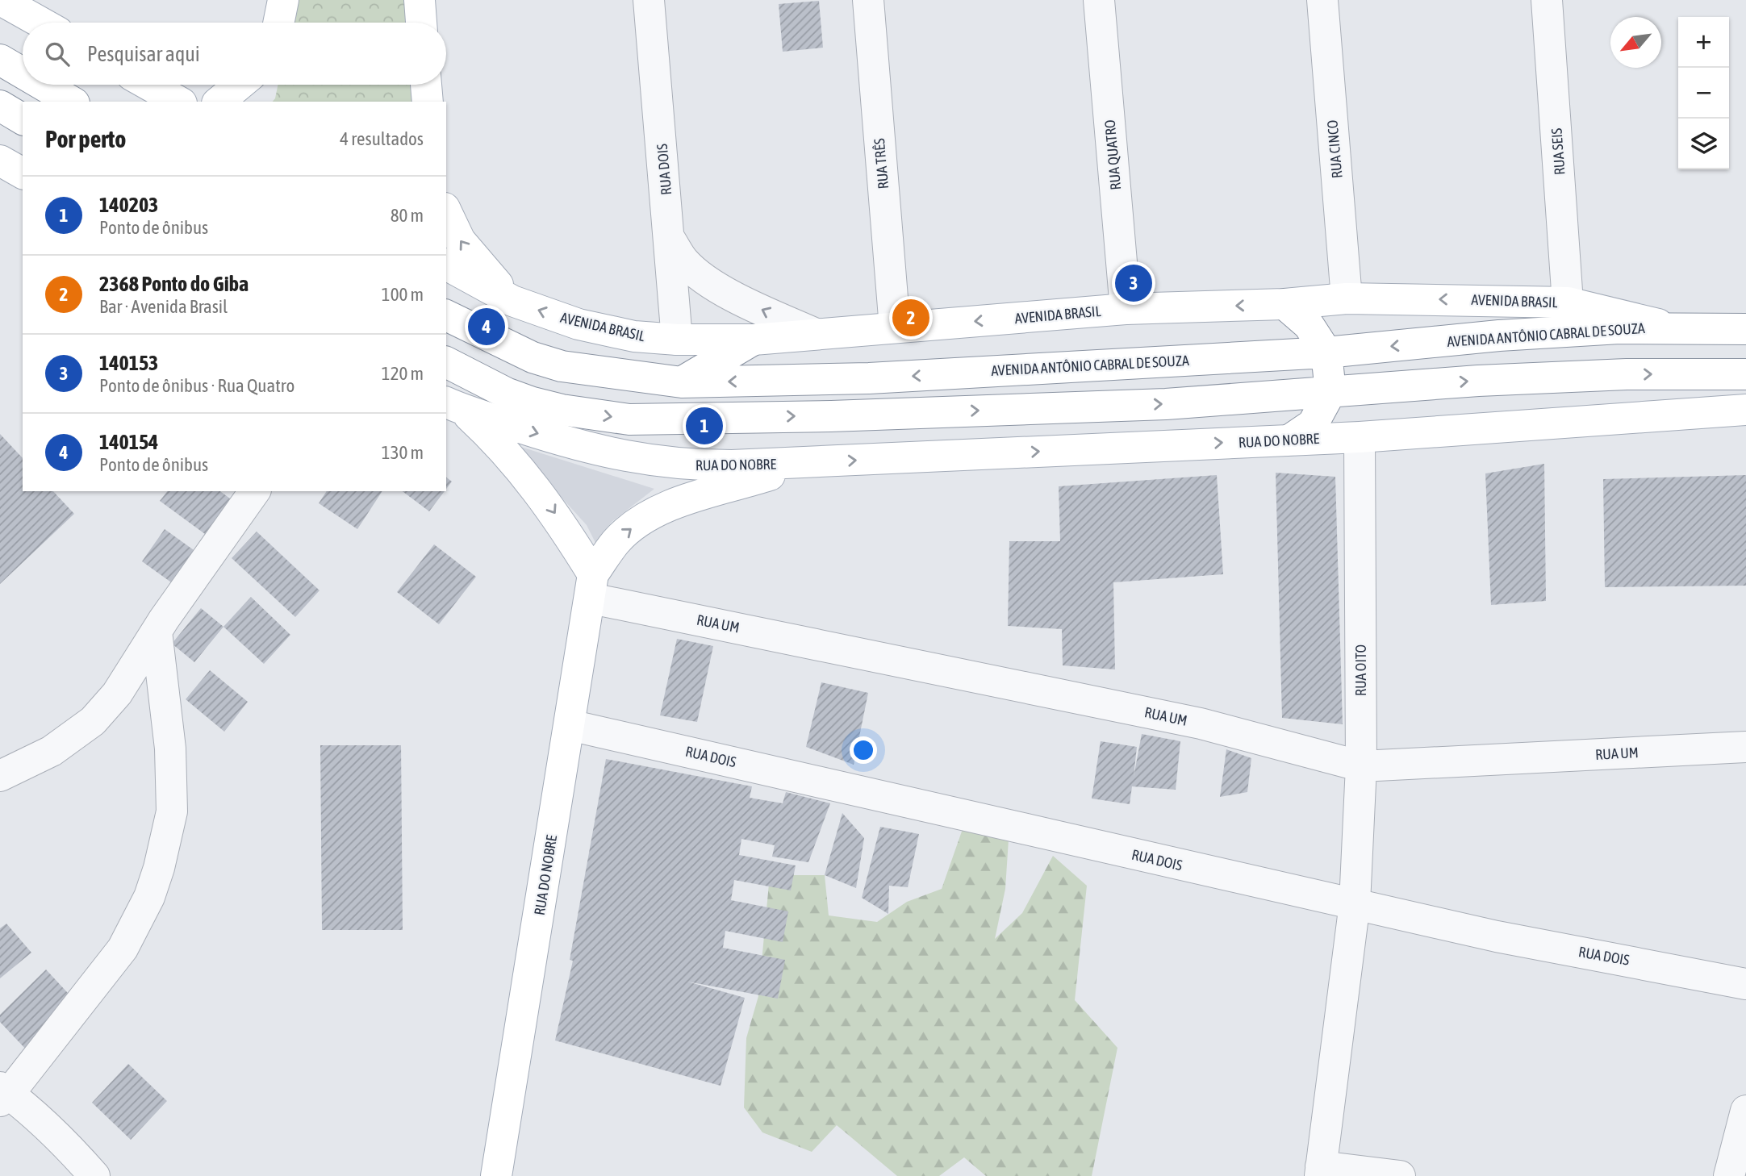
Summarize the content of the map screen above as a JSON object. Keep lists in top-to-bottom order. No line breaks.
{"streets":{"main road":["AVENIDA BRASIL","AVENIDA ANTÔNIO CABRAL DE SOUZA","RUA DO NOBRE"],"street":["RUA CINCO","RUA SEIS","RUA QUATRO","RUA TRÊS","RUA DOIS","RUA UM","RUA OITO"]},"crossings":[["RUA CINCO","AVENIDA BRASIL"],["RUA SEIS","AVENIDA BRASIL"],["RUA QUATRO","AVENIDA BRASIL"],["RUA TRÊS","AVENIDA BRASIL"],["RUA DOIS","AVENIDA BRASIL"],["RUA DOIS","RUA DO NOBRE"],["RUA DOIS","RUA OITO"],["AVENIDA BRASIL","AVENIDA ANTÔNIO CABRAL DE SOUZA"],["RUA DO NOBRE","RUA UM"],["RUA DO NOBRE","RUA OITO"],["RUA UM","RUA OITO"]],"north":"bottom left","page":{"map_buttons":["+","−"],"search":"Pesquisar aqui","heading":["Por perto","4 resultados"],"list":[{"mark":"1","name":"140203","note":"Ponto de ônibus","value":"80 m"},{"mark":"2","name":"2368 Ponto do Giba","note":"Bar · Avenida Brasil","value":"100 m"},{"mark":"3","name":"140153","note":"Ponto de ônibus · Rua Quatro","value":"120 m"},{"mark":"4","name":"140154","note":"Ponto de ônibus","value":"130 m"}],"pins":["3","2","4","1"]}}
